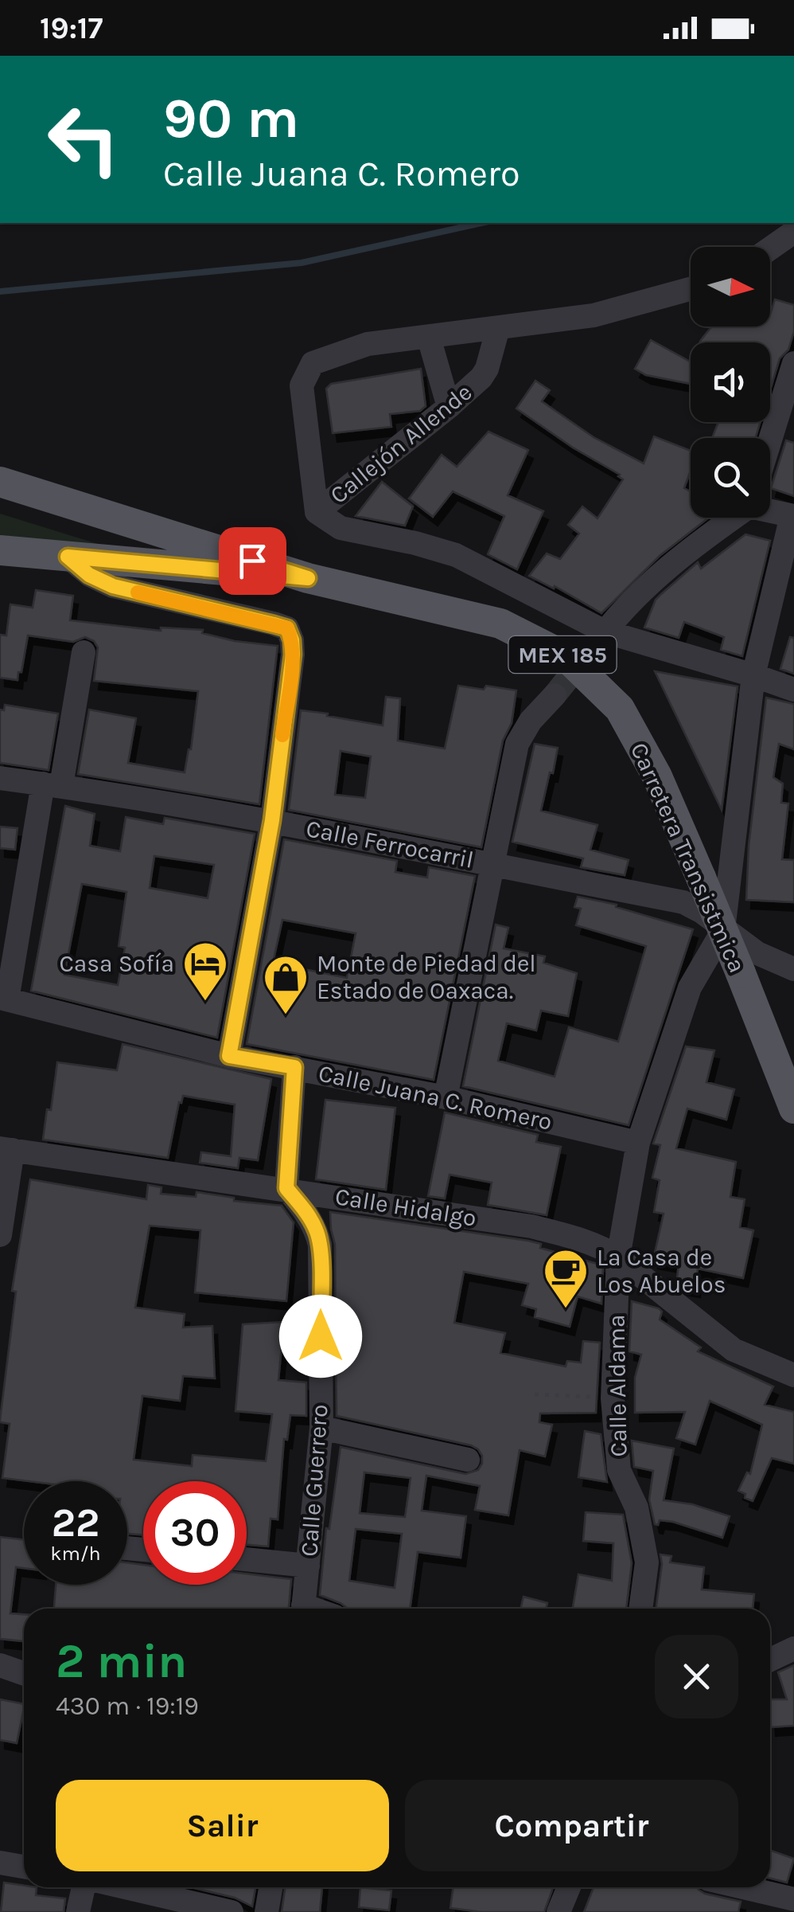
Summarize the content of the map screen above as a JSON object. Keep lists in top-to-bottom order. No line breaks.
{"streets":{"main road":["MEX 185","Carretera Transistmica"],"street":["Callejón Allende","Calle Ferrocarril","Calle Juana C. Romero","Calle Hidalgo","Calle Aldama","Calle Guerrero"]},"crossings":[["Calle Ferrocarril","Calle Aldama"],["Calle Juana C. Romero","Calle Aldama"],["Calle Hidalgo","Calle Aldama"],["Calle Hidalgo","Calle Guerrero"]],"places":{"hotel":["Casa Sofía"],"shop":["Monte de Piedad del Estado de Oaxaca."],"cafe":["La Casa de Los Abuelos"]},"north":"right","page":{"status":"19:17","turn":["90 m","Calle Juana C. Romero"],"speed":"22 km/h","limit":"30","heading":["2 min","430 m · 19:19"],"buttons":["Salir","Compartir"]}}
